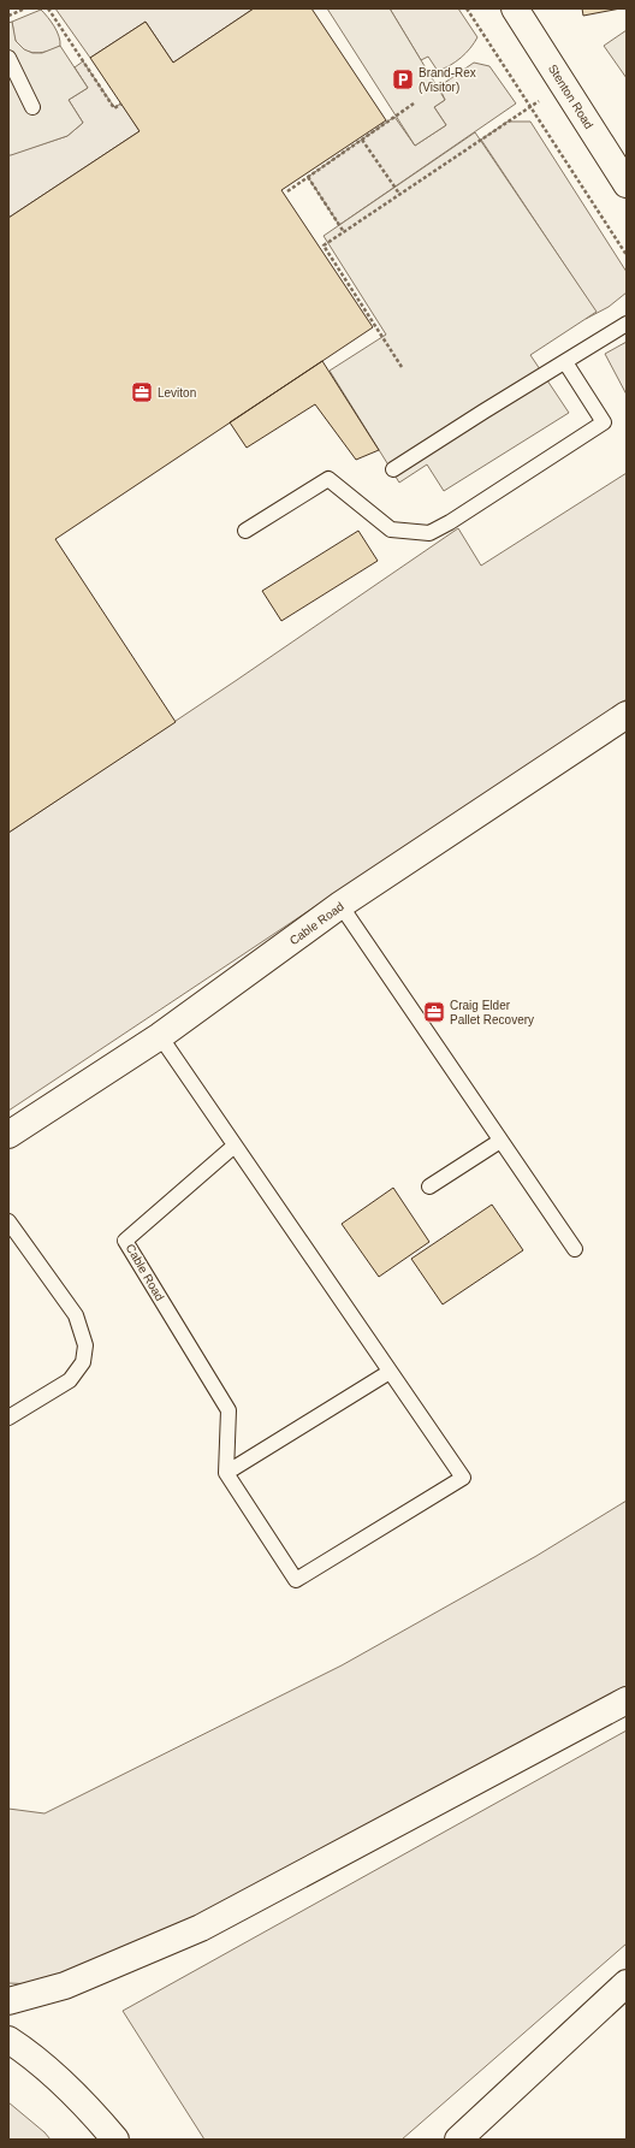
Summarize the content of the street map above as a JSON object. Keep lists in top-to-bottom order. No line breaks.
{"streets":{"main road":["Stenton Road","Cable Road"]},"places":{"parking":["Brand-Rex (Visitor)"],"office":["Leviton","Craig Elder Pallet Recovery"]}}
